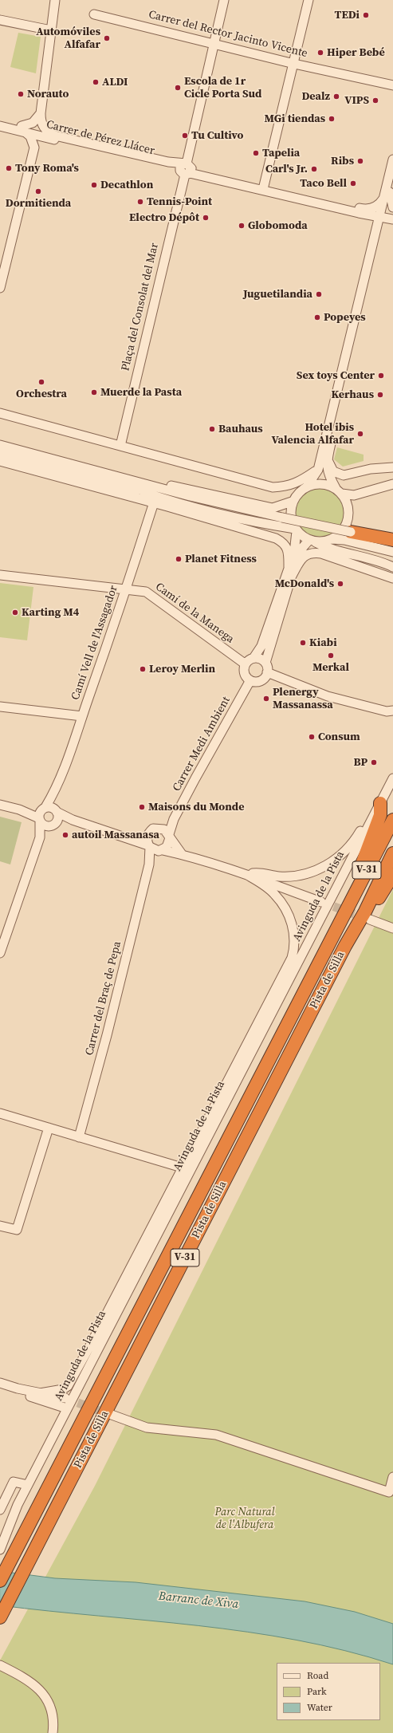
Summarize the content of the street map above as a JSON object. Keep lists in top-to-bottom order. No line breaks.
{"streets":{"highway":["V-31","Pista de Silla"],"street":["Carrer del Rector Jacinto Vicente","Carrer de Pérez Llácer","Plaça del Consolat del Mar","Camí de la Manega","Camí Vell de l'Assagador","Carrer Medi Ambient","Avinguda de la Pista","Carrer del Braç de Pepa"]},"crossings":[["Carrer del Rector Jacinto Vicente","Plaça del Consolat del Mar"],["Carrer de Pérez Llácer","Plaça del Consolat del Mar"],["Camí de la Manega","Camí Vell de l'Assagador"],["Camí de la Manega","Carrer Medi Ambient"],["Carrer Medi Ambient","Carrer del Braç de Pepa"]],"water":["Barranc de Xiva"],"parks":["Parc Natural de l'Albufera"],"places":["TEDi","Automóviles Alfafar","Hiper Bebé","ALDI","Escola de 1r Cicle Porta Sud","Norauto","Dealz","VIPS","MGi tiendas","Tu Cultivo","Tapelia","Ribs","Tony Roma's","Carl's Jr.","Taco Bell","Decathlon","Dormitienda","Tennis-Point","Electro Dépôt","Globomoda","Juguetilandia","Popeyes","Sex toys Center","Orchestra","Muerde la Pasta","Kerhaus","Bauhaus","Hotel ibis Valencia Alfafar","Planet Fitness","McDonald's","Karting M4","Kiabi","Merkal","Leroy Merlin","Plenergy Massanassa","Consum","BP","Maisons du Monde","autoil Massanasa"],"legend":["Road","Park","Water"]}
